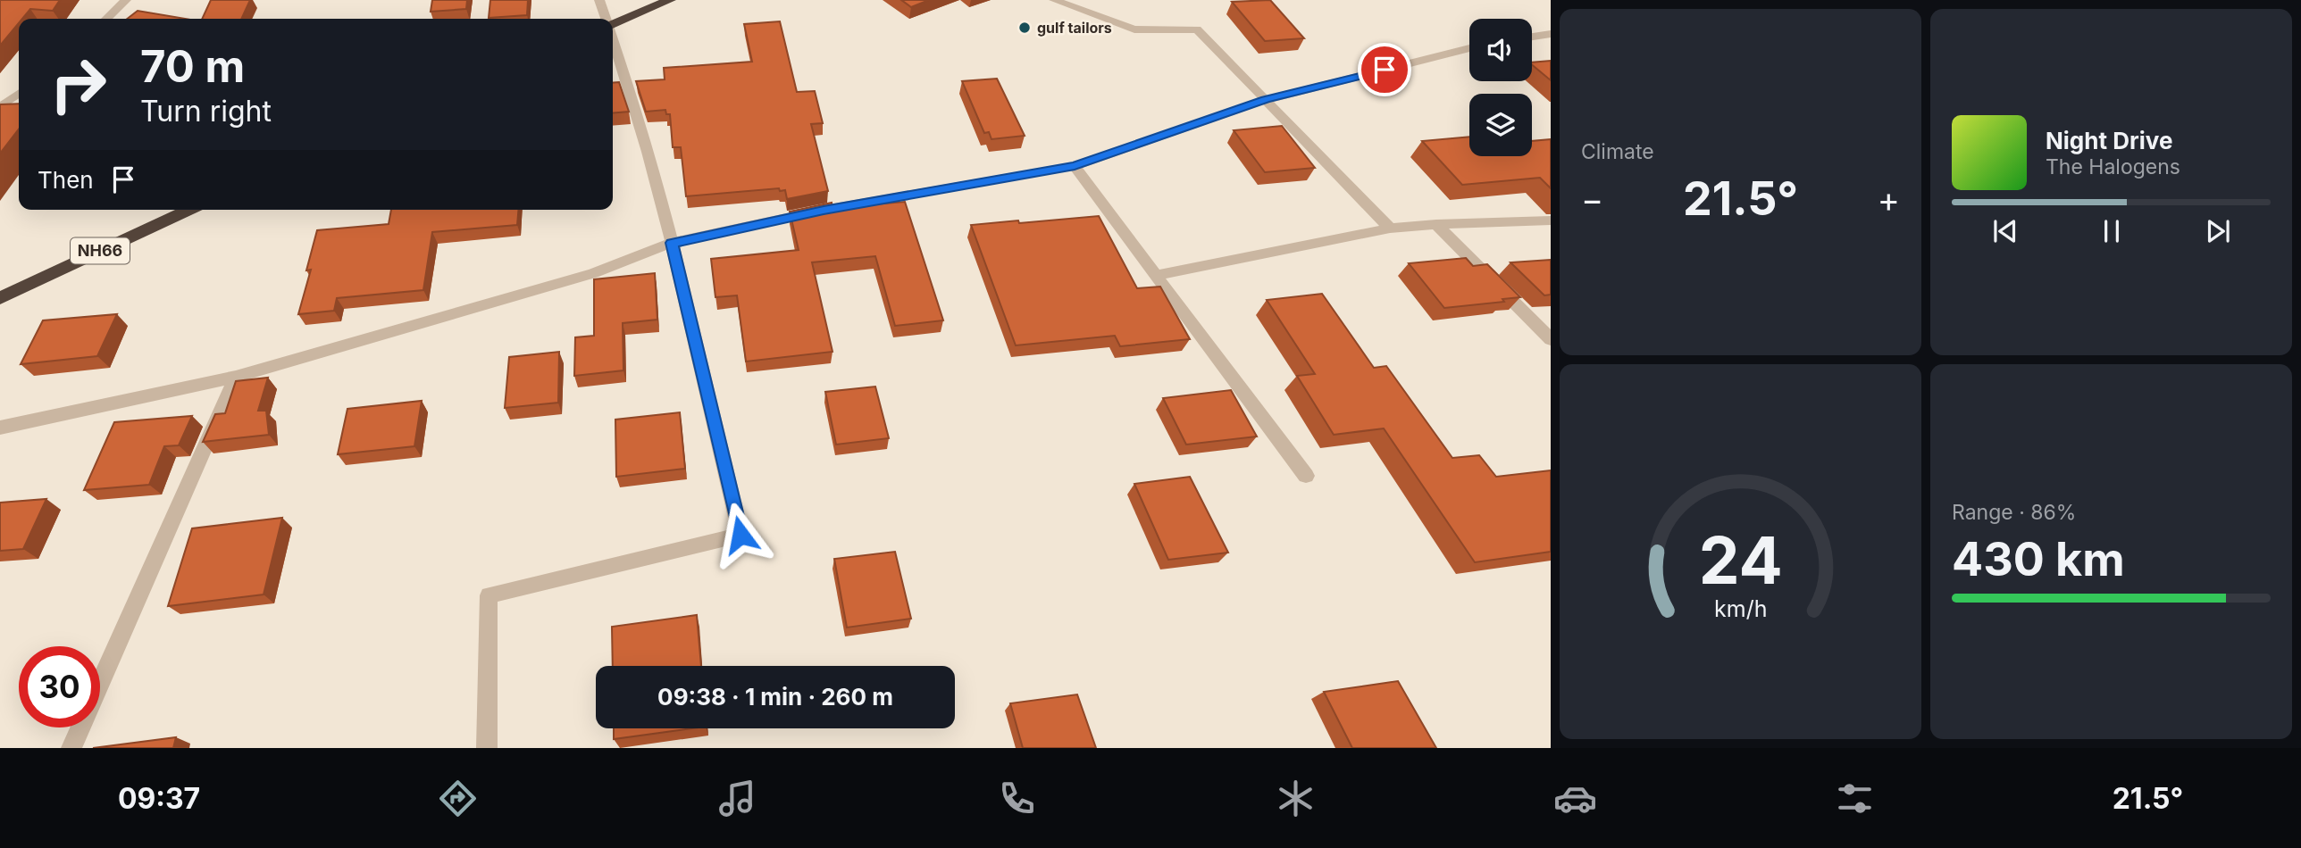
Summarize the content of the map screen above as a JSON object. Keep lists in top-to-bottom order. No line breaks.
{"streets":{"highway":["NH66"]},"places":["gulf tailors"],"page":{"tile":["Climate",["Range · 86%","430 km"]],"turn":["70 m","Turn right"],"song":["Night Drive","The Halogens"],"then":"Then","heat":["−","21.5°","+"],"limit":"30","trip":"09:38 · 1 min · 260 m","tabs":["09:37","21.5°"],"gauge":["24","km/h"]}}
